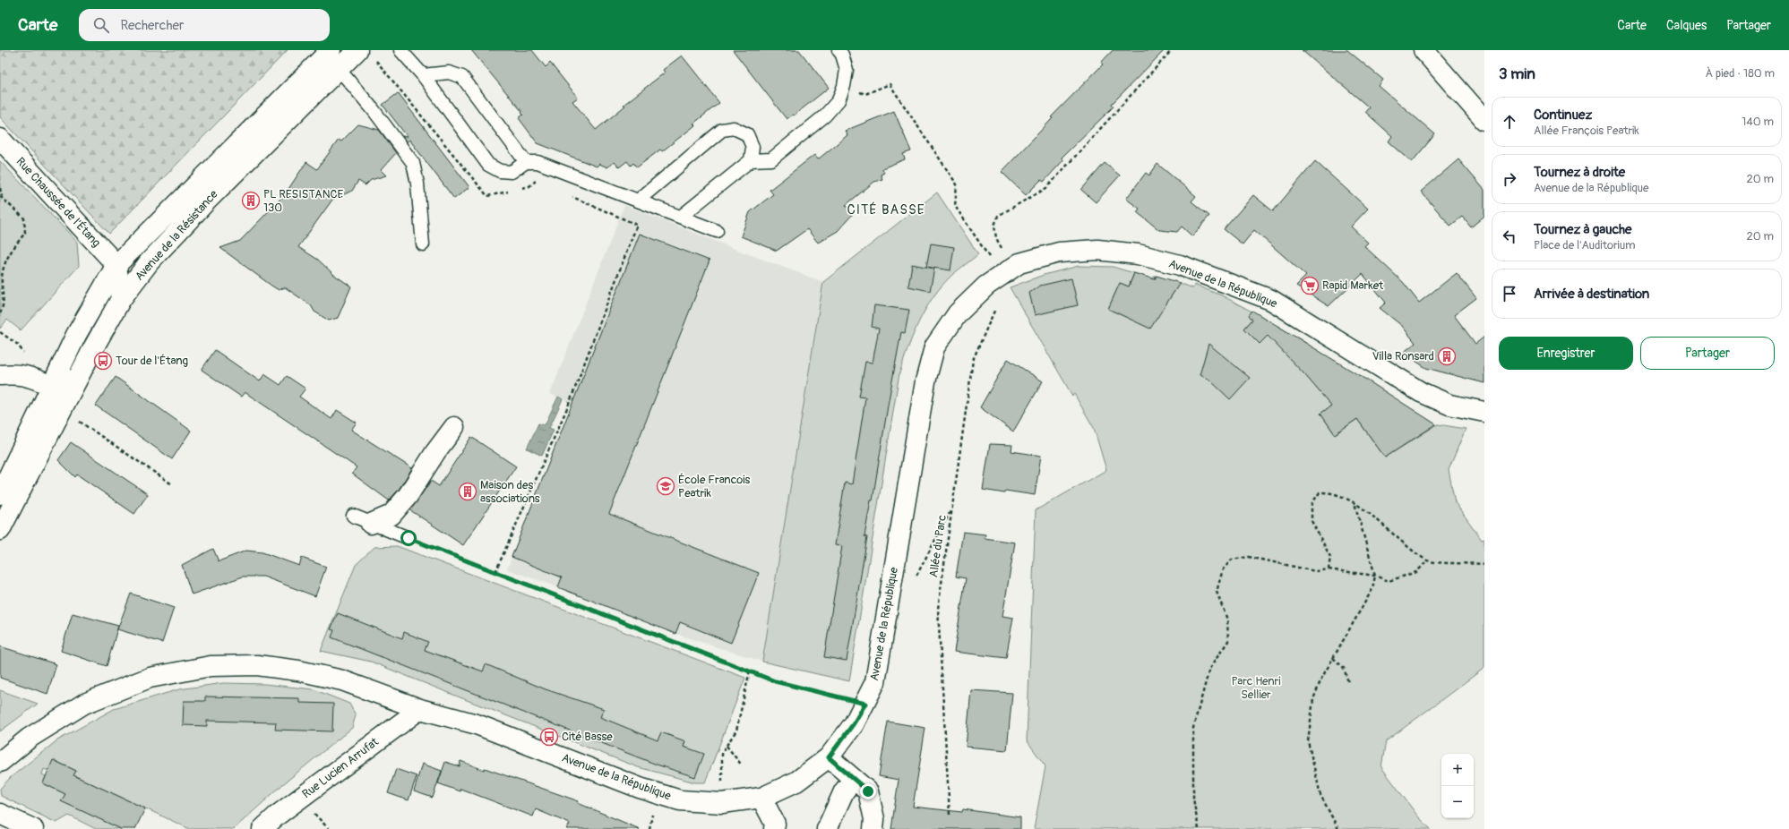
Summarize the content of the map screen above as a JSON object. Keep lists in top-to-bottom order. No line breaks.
{"streets":{"street":["Rue Chaussée de l'Étang","Avenue de la Résistance","Avenue de la République","Rue Lucien Arrufat"],"path":["Allée du Parc"]},"crossings":[["Rue Chaussée de l'Étang","Avenue de la Résistance"],["Avenue de la République","Rue Lucien Arrufat"]],"districts":["CITÉ BASSE"],"parks":["Parc Henri Sellier"],"places":{"building":["PL RESISTANCE 130","Villa Ronsard","Maison des associations"],"supermarket":["Rapid Market"],"bus stop":["Tour de l'Étang","Cité Basse"],"school or university":["École Francois Peatrik"]},"page":{"header":"Carte","search":"Rechercher","nav":["Carte","Calques","Partager"],"heading":["3 min","À pied · 180 m"],"list":[["Continuez","Allée François Peatrik","140 m"],["Tournez à droite","Avenue de la République","20 m"],["Tournez à gauche","Place de l'Auditorium","20 m"],"Arrivée à destination"],"buttons":["Enregistrer","Partager"],"map_buttons":["+","−"]}}
